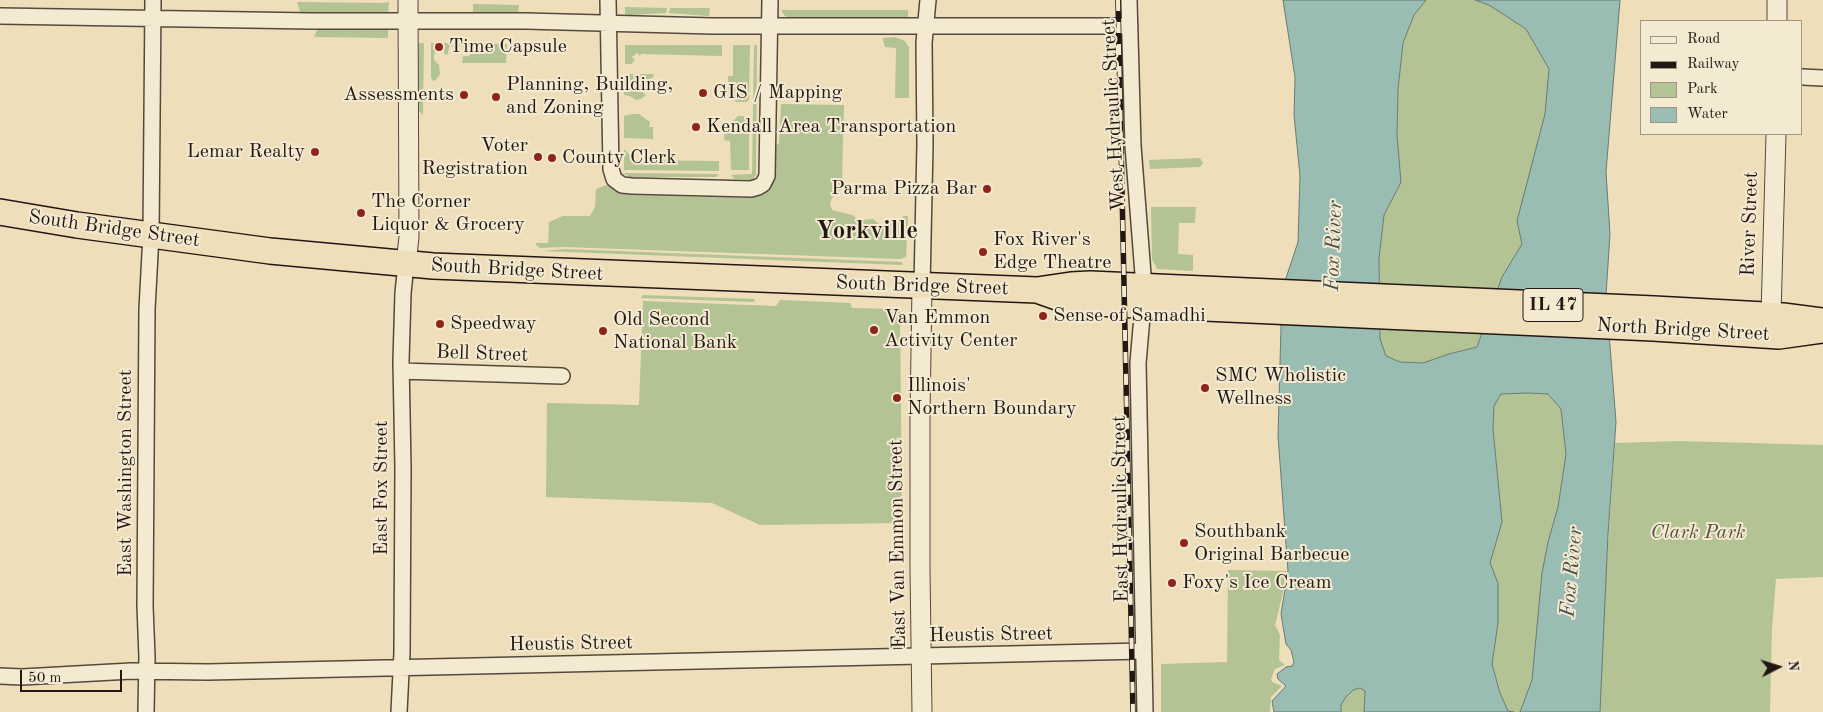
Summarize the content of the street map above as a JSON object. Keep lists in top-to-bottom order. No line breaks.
{"streets":{"highway":["South Bridge Street","North Bridge Street"],"street":["West Hydraulic Street","River Street","Bell Street","East Washington Street","East Fox Street","East Hydraulic Street","East Van Emmon Street","Heustis Street"]},"crossings":[["West Hydraulic Street","South Bridge Street"],["West Hydraulic Street","East Hydraulic Street"],["River Street","North Bridge Street"],["South Bridge Street","North Bridge Street"],["South Bridge Street","East Washington Street"],["South Bridge Street","East Fox Street"],["South Bridge Street","East Hydraulic Street"],["South Bridge Street","East Van Emmon Street"],["Bell Street","East Fox Street"],["East Washington Street","Heustis Street"],["East Fox Street","Heustis Street"],["East Hydraulic Street","Heustis Street"],["East Van Emmon Street","Heustis Street"]],"districts":["Yorkville"],"water":["Fox River"],"parks":["Clark Park"],"places":["Time Capsule","GIS / Mapping","Assessments","Planning, Building, and Zoning","Kendall Area Transportation","Lemar Realty","Voter Registration","County Clerk","Parma Pizza Bar","The Corner Liquor & Grocery","Fox River's Edge Theatre","Sense of Samadhi","Speedway","Van Emmon Activity Center","Old Second National Bank","SMC Wholistic Wellness","Illinois' Northern Boundary","Southbank Original Barbecue","Foxy's Ice Cream"],"legend":["Road","Railway","Park","Water"],"scale_bar":"50 m","north":"right"}
